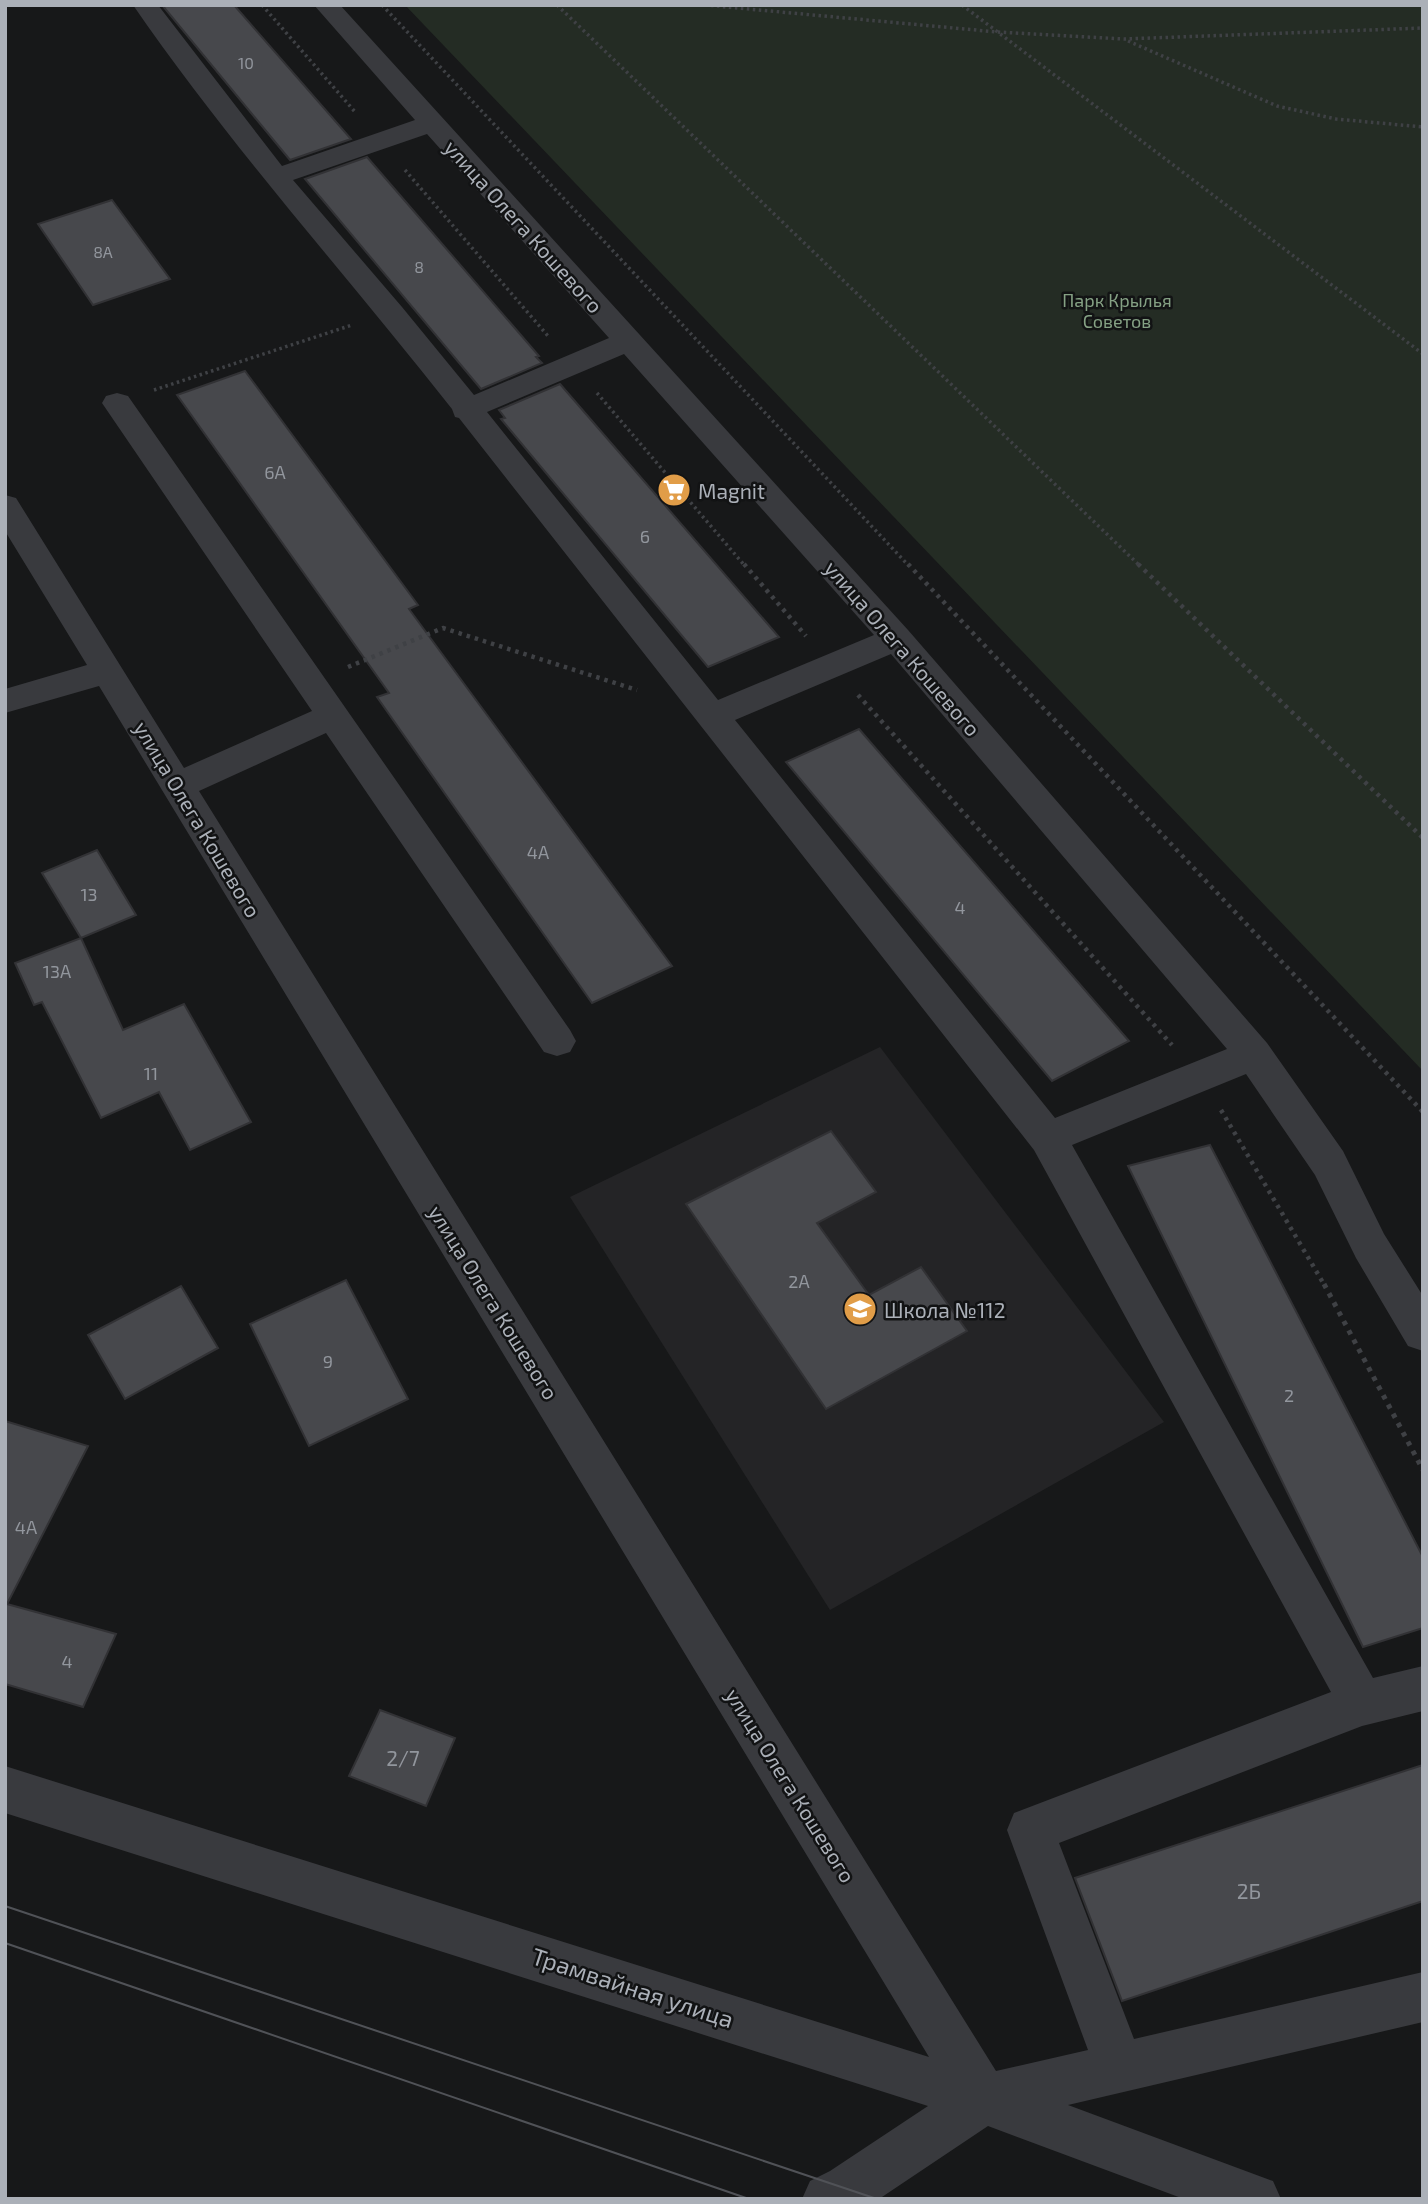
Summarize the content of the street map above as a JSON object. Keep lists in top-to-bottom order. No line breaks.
{"streets":{"street":["улица Олега Кошевого","Трамвайная улица"]},"crossings":[["улица Олега Кошевого","Трамвайная улица"]],"parks":["Парк Крылья Советов"],"places":{"supermarket":["Magnit"],"school or university":["Школа №112"]},"house_numbers":["10","8А","8","6А","6","4А","13","4","13А","11","2А","9","2","4А","4","2/7","2Б"]}
